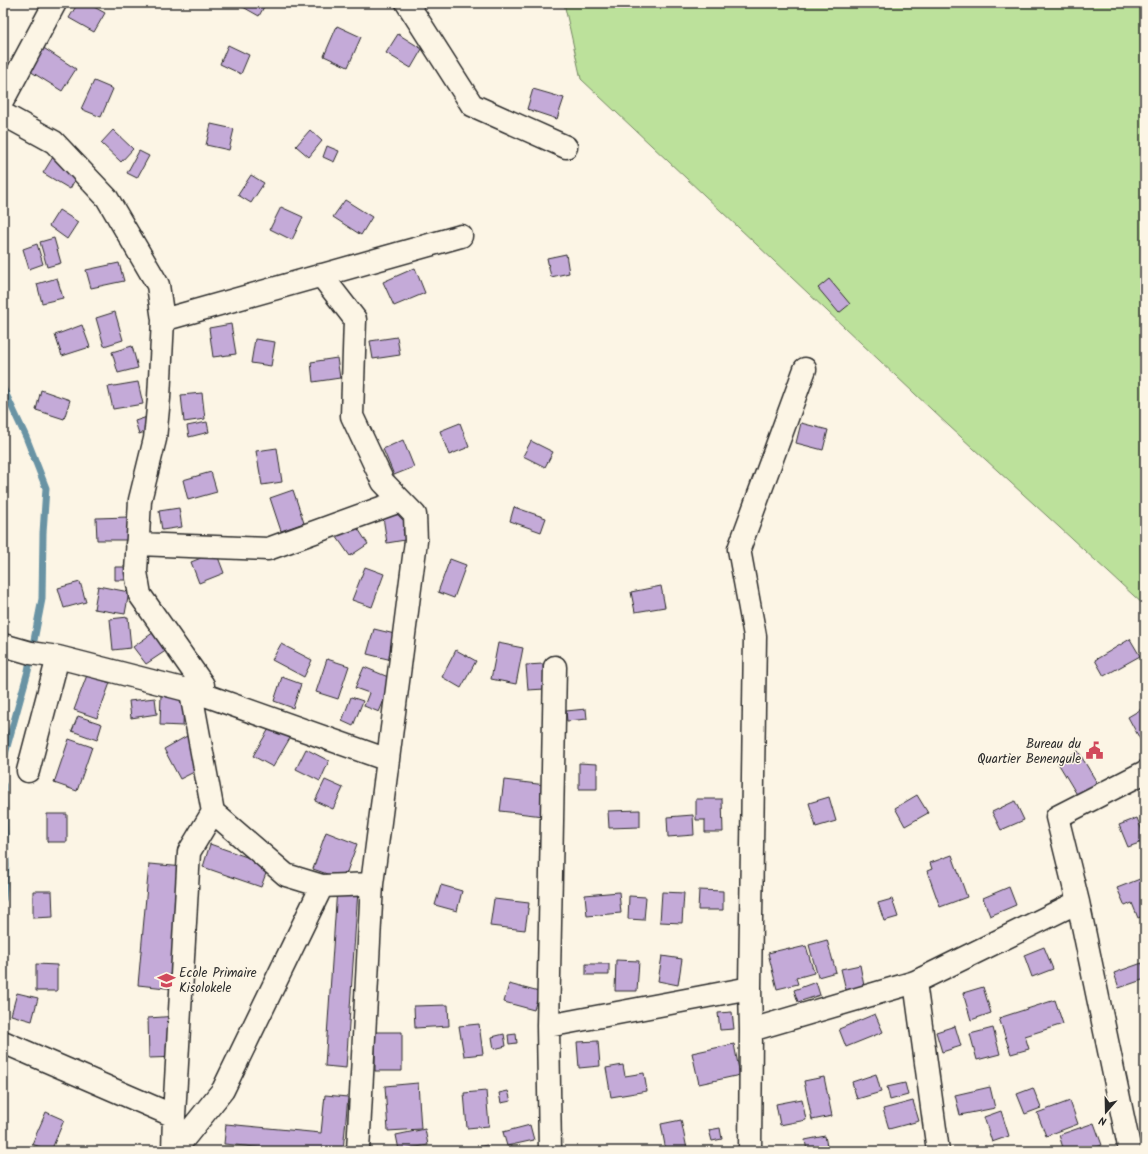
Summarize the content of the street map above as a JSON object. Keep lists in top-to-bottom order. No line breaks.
{"places":{"public building":["Bureau du Quartier Benengule"],"school or university":["Ecole Primaire Kisolokele"]},"north":"bottom"}
